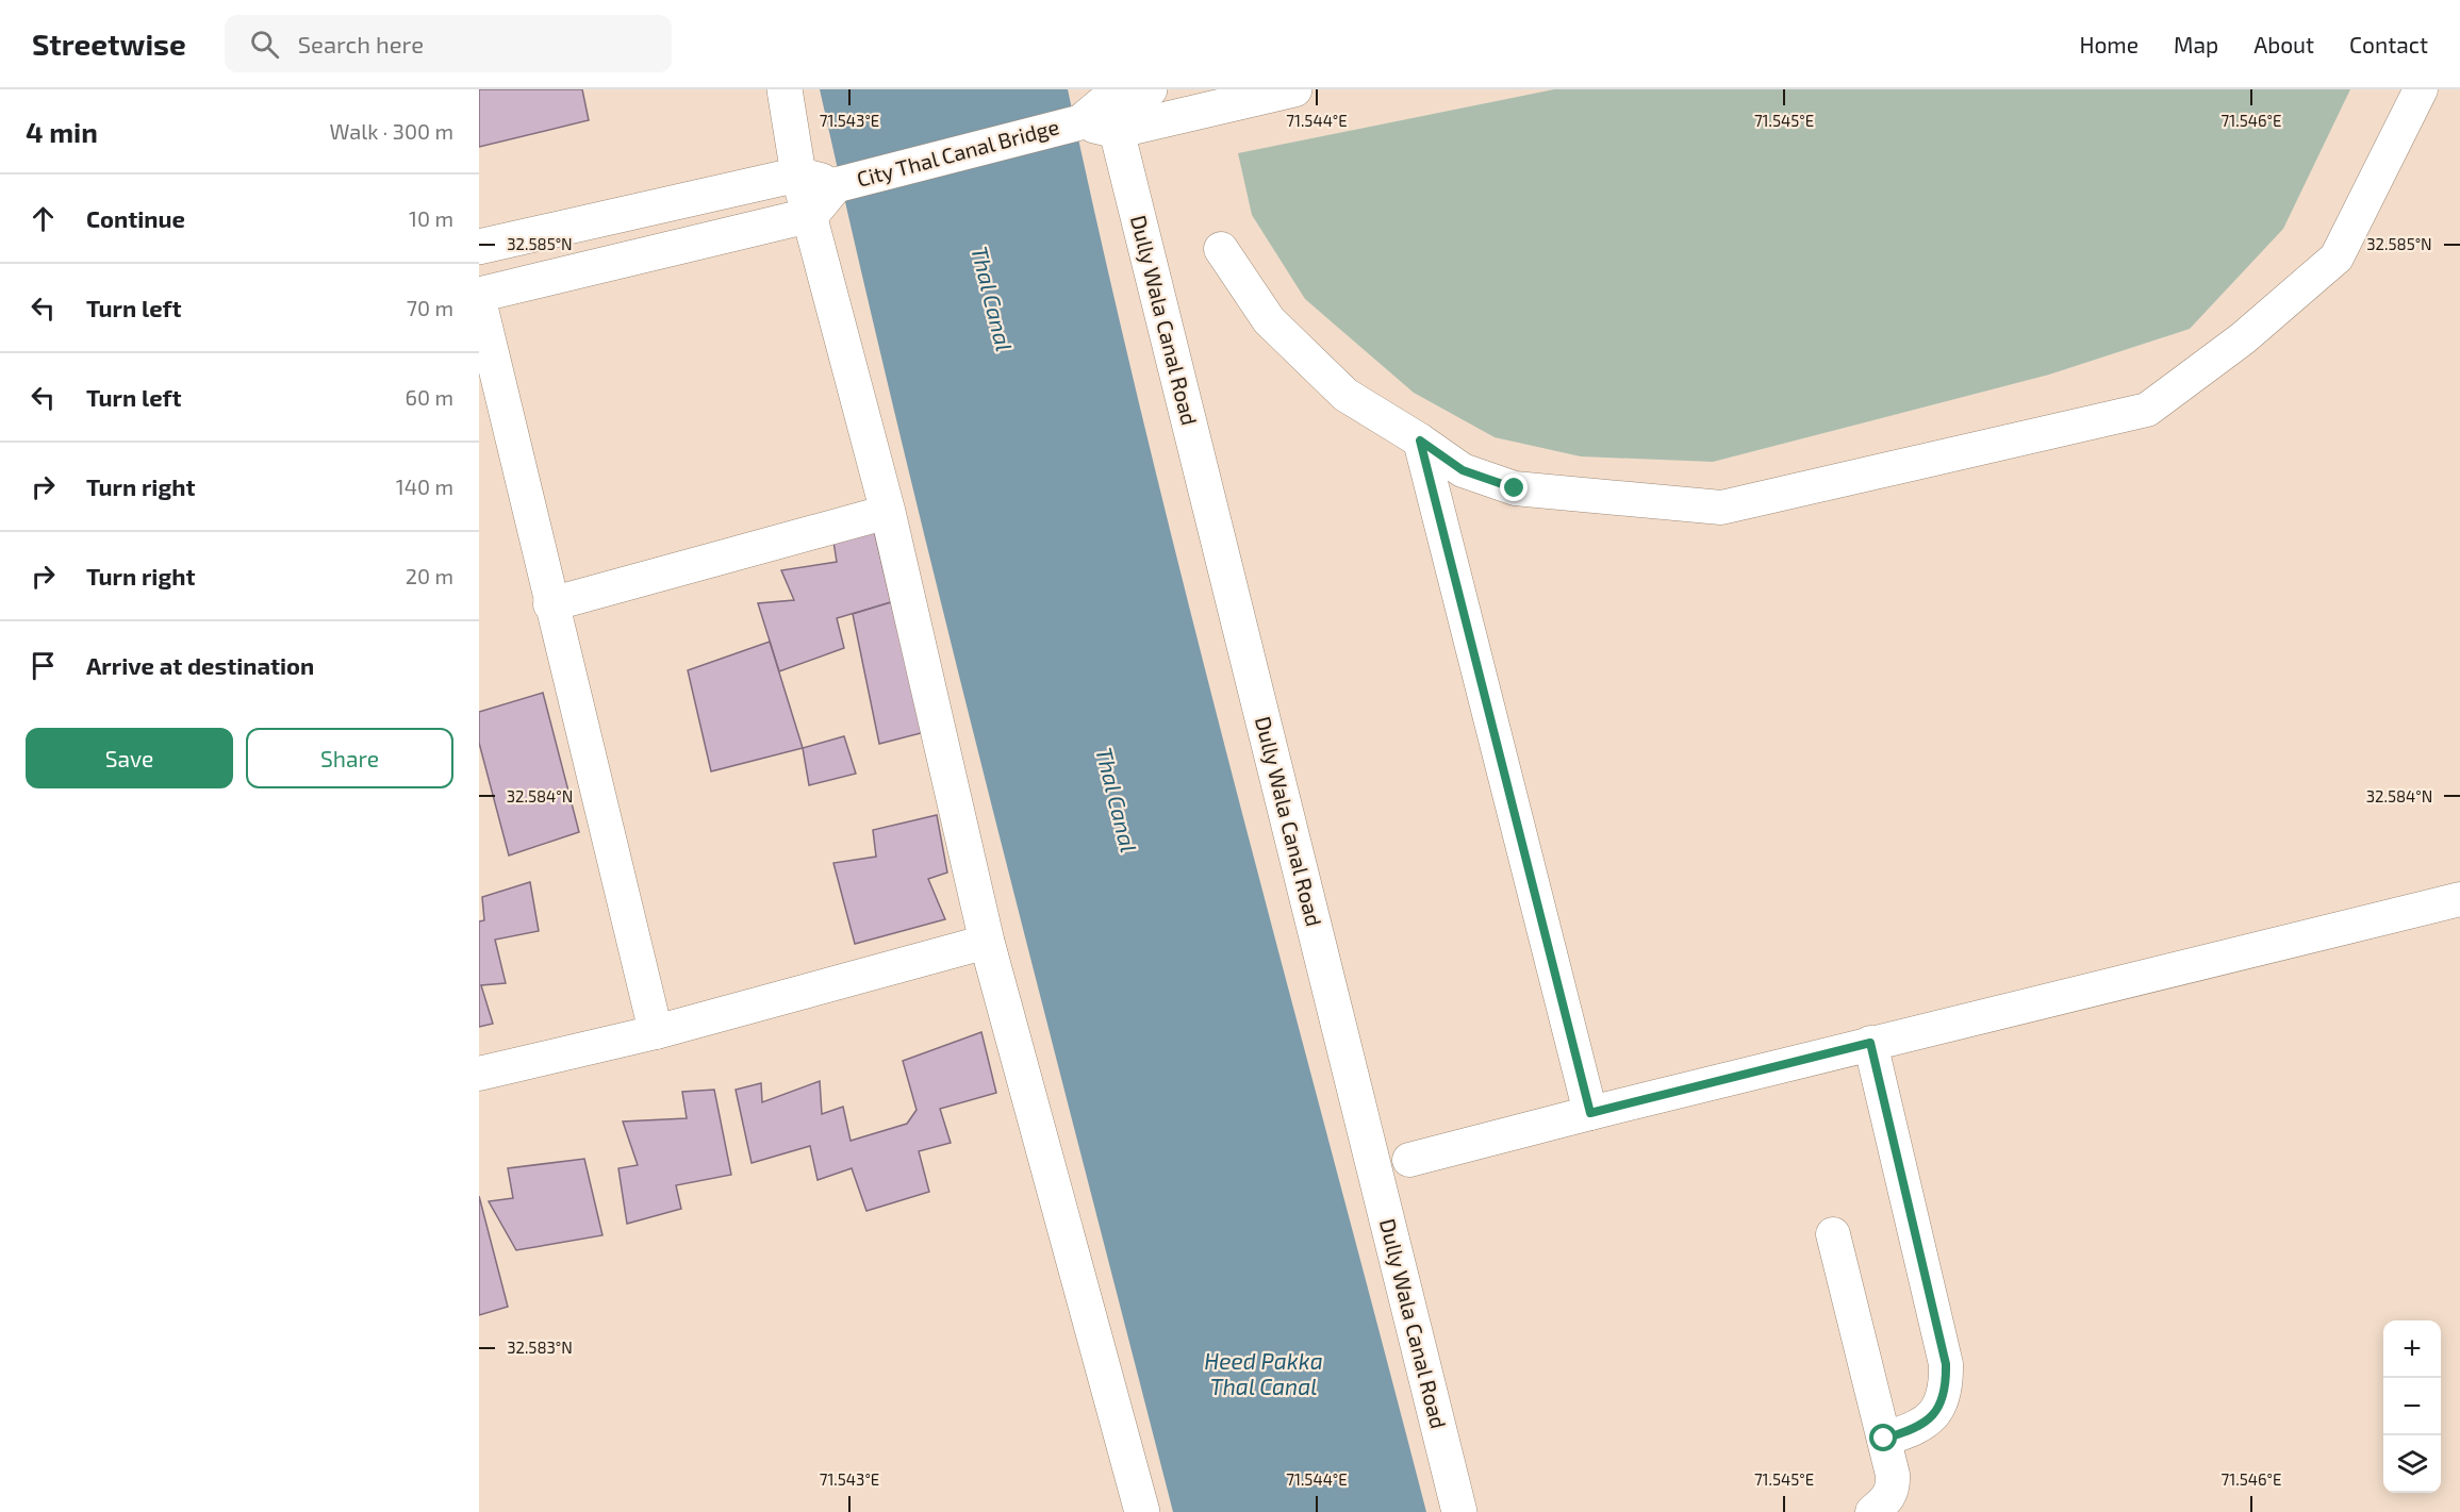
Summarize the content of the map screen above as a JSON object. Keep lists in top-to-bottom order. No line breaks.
{"streets":{"street":["City Thal Canal Bridge","Dully Wala Canal Road"]},"crossings":[["City Thal Canal Bridge","Dully Wala Canal Road"]],"water":["Thal Canal","Heed Pakka Thal Canal"],"page":{"header":"Streetwise","search":"Search here","nav":["Home","Map","About","Contact"],"heading":["4 min","Walk · 300 m"],"list":[["Continue","10 m"],["Turn left","70 m"],["Turn left","60 m"],["Turn right","140 m"],["Turn right","20 m"],"Arrive at destination"],"buttons":["Save","Share"],"map_buttons":["+","−"]},"coordinates":["71.543°E","71.544°E","71.545°E","71.546°E","32.585°N","32.584°N","32.583°N"]}
